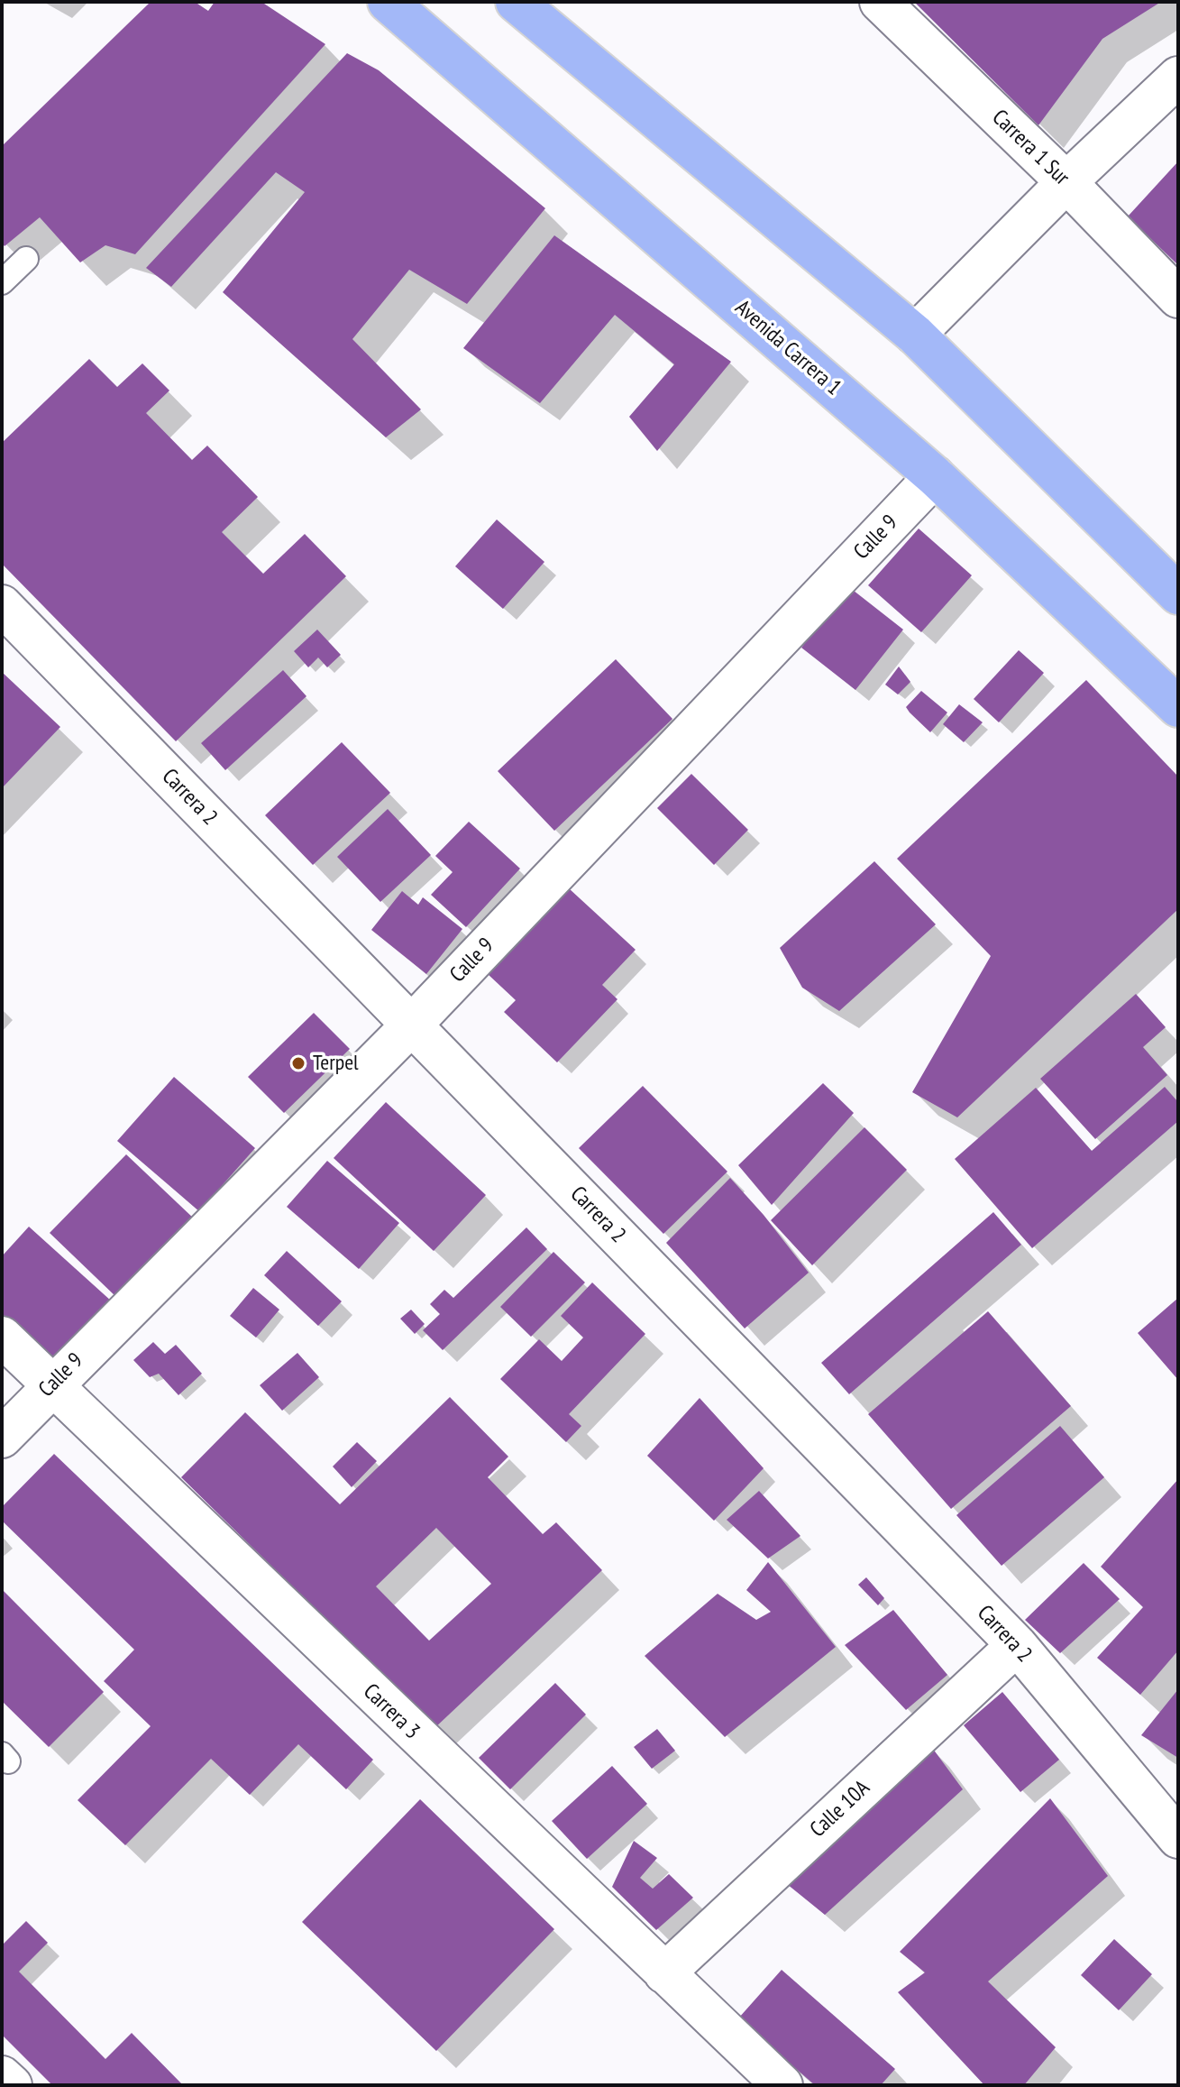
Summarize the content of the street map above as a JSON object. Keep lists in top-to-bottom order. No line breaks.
{"streets":{"main road":["Avenida Carrera 1"],"street":["Carrera 1 Sur","Calle 9","Carrera 2","Carrera 3","Calle 10A"]},"crossings":[["Avenida Carrera 1","Calle 9"],["Calle 9","Carrera 2"],["Calle 9","Carrera 3"],["Carrera 2","Calle 10A"],["Carrera 3","Calle 10A"]],"places":["Terpel"]}
